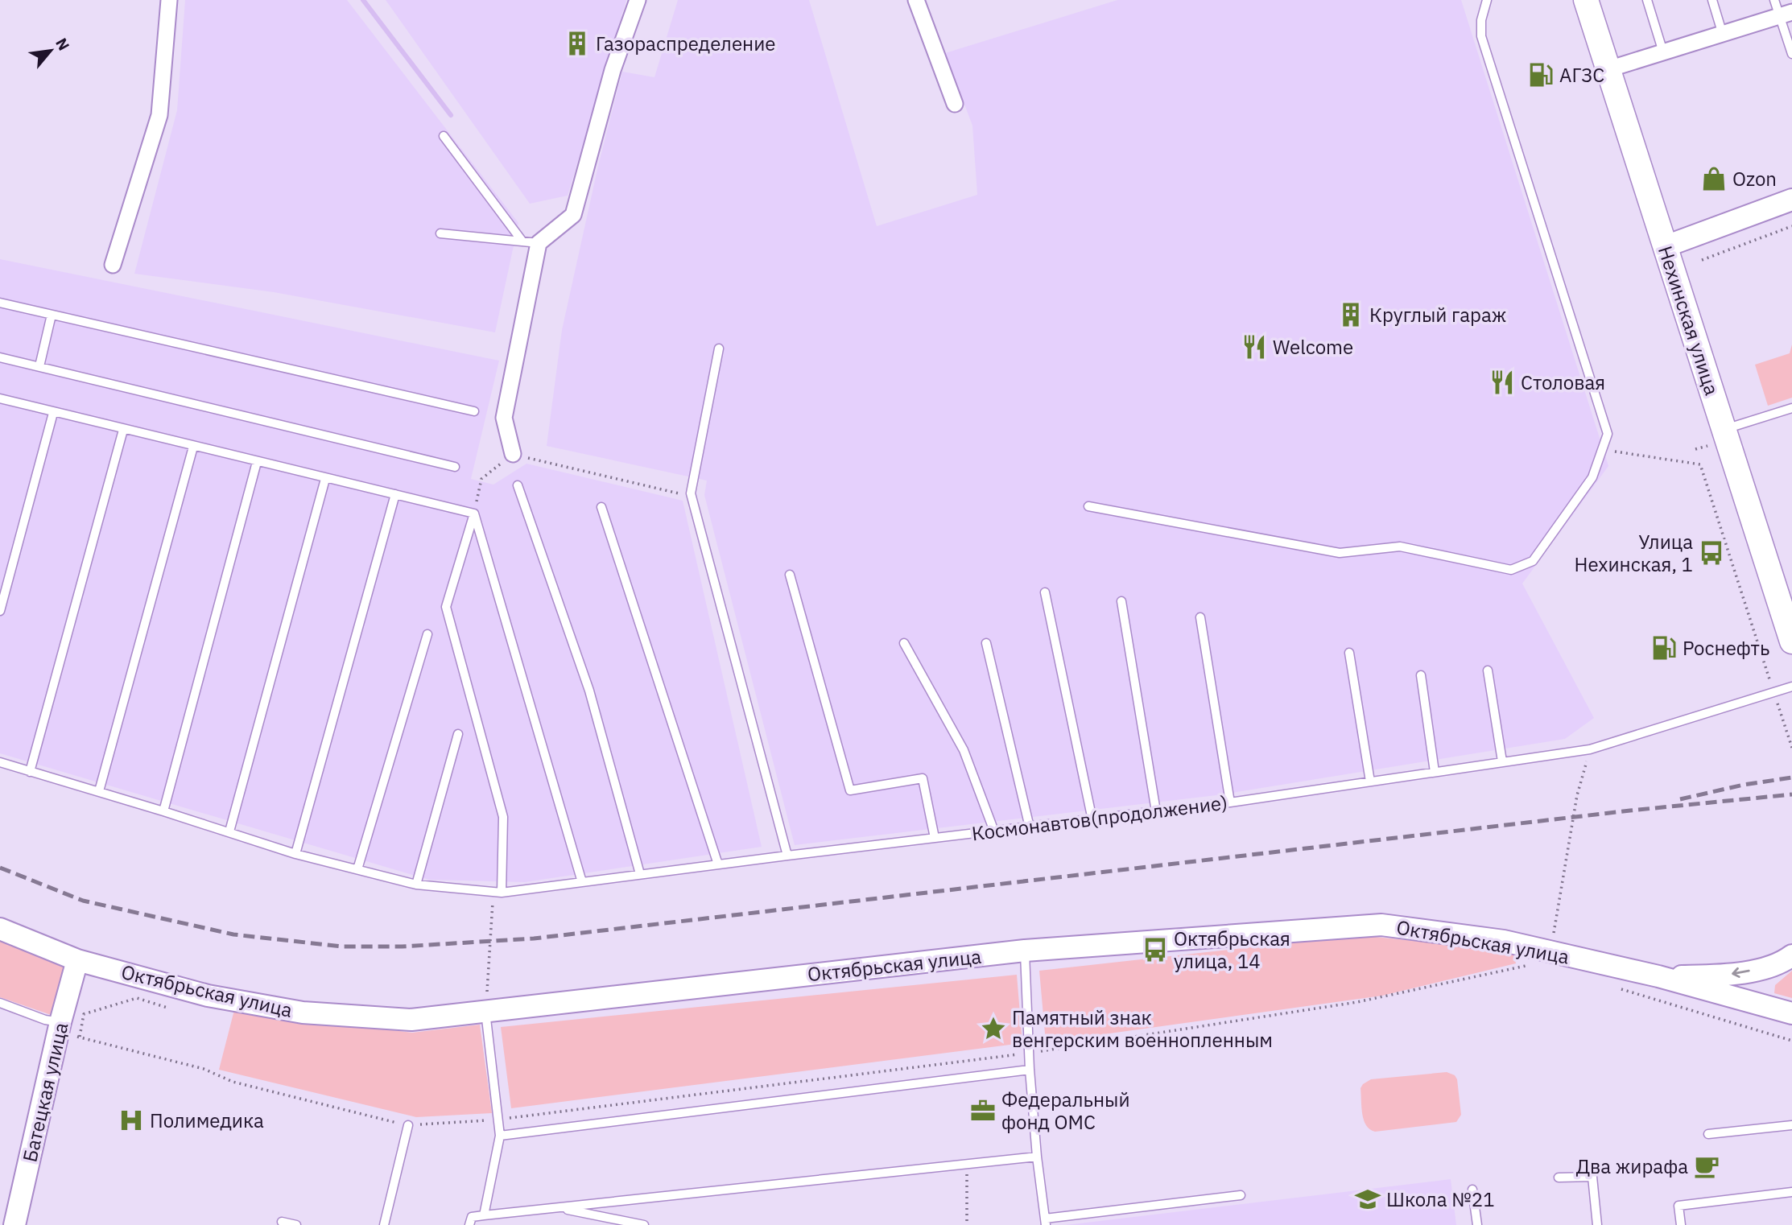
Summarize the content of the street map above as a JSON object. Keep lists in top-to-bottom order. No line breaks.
{"streets":{"main road":["Нехинская улица","Октябрьская улица","Батецкая улица"],"lane":["Космонавтов(продолжение)"]},"crossings":[["Октябрьская улица","Батецкая улица"]],"places":{"building":["Газораспределение","Круглый гараж"],"fuel station":["АГЗС","Роснефть"],"shop":["Ozon"],"restaurant":["Welcome","Столовая"],"bus stop":["Улица Нехинская, 1","Октябрьская улица, 14"],"place":["Памятный знак венгерским военнопленным"],"office":["Федеральный фонд ОМС"],"hospital":["Полимедика"],"cafe":["Два жирафа"],"school or university":["Школа №21"]},"north":"top right"}
